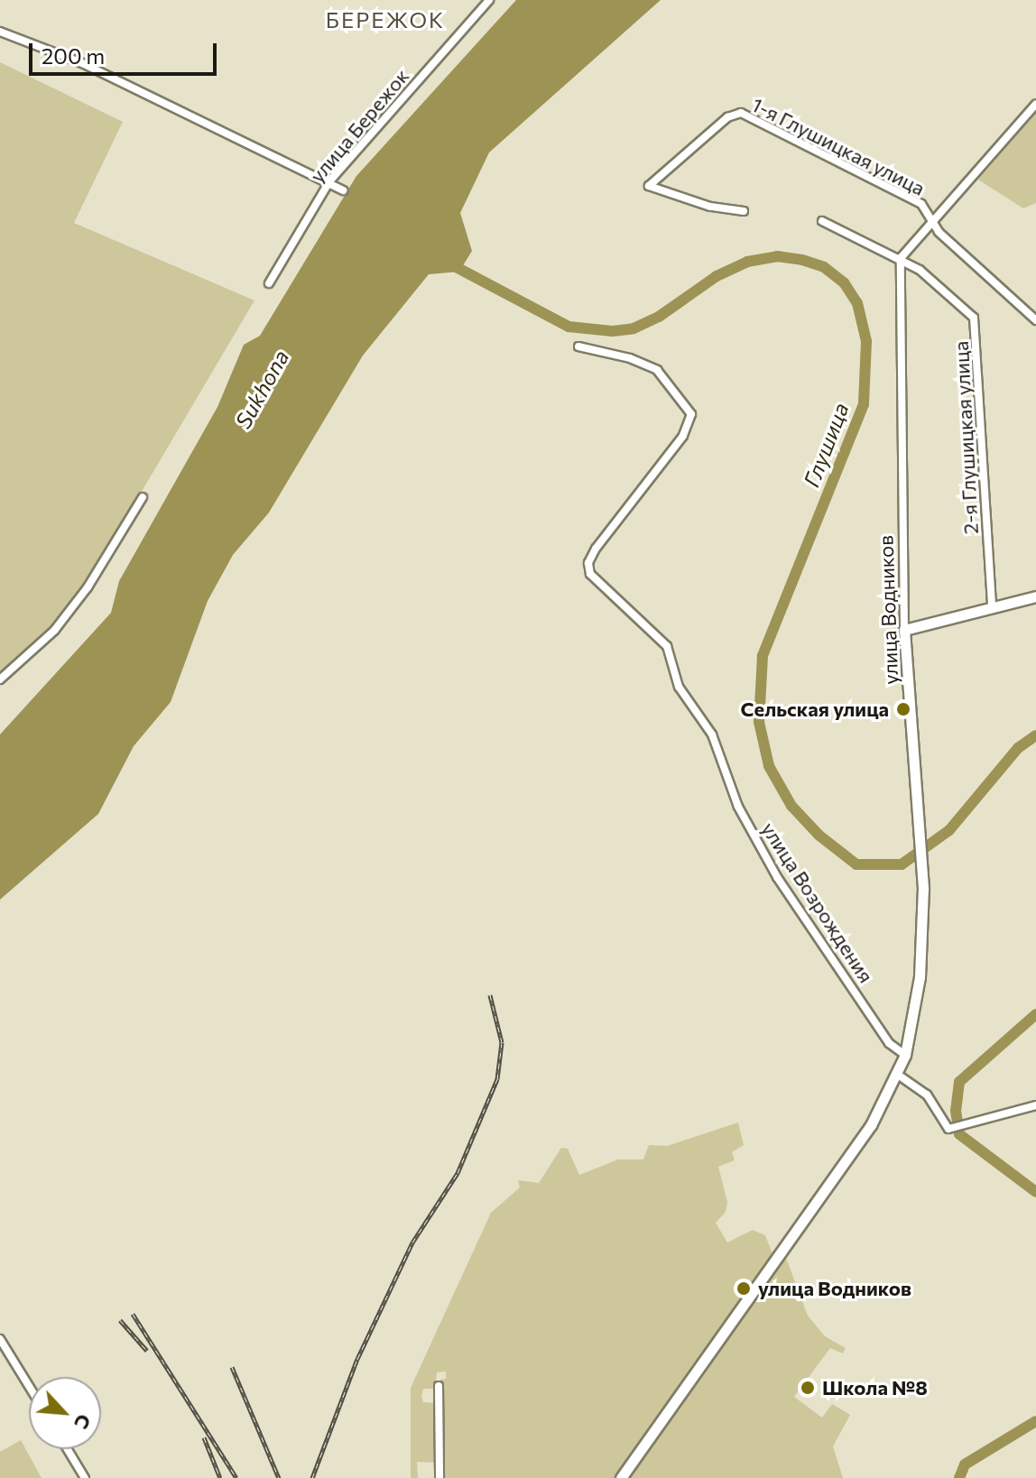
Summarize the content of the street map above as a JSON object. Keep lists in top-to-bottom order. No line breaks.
{"streets":{"main road":["улица Водников"],"street":["улица Бережок","1-я Глушицкая улица","2-я Глушицкая улица","улица Возрождения"]},"crossings":[["2-я Глушицкая улица","улица Водников"],["улица Водников","улица Возрождения"]],"districts":["БЕРЕЖОК"],"water":["Sukhona","Глушица"],"places":["Сельская улица","улица Водников","Школа №8"],"scale_bar":"200 m","north":"bottom right"}
